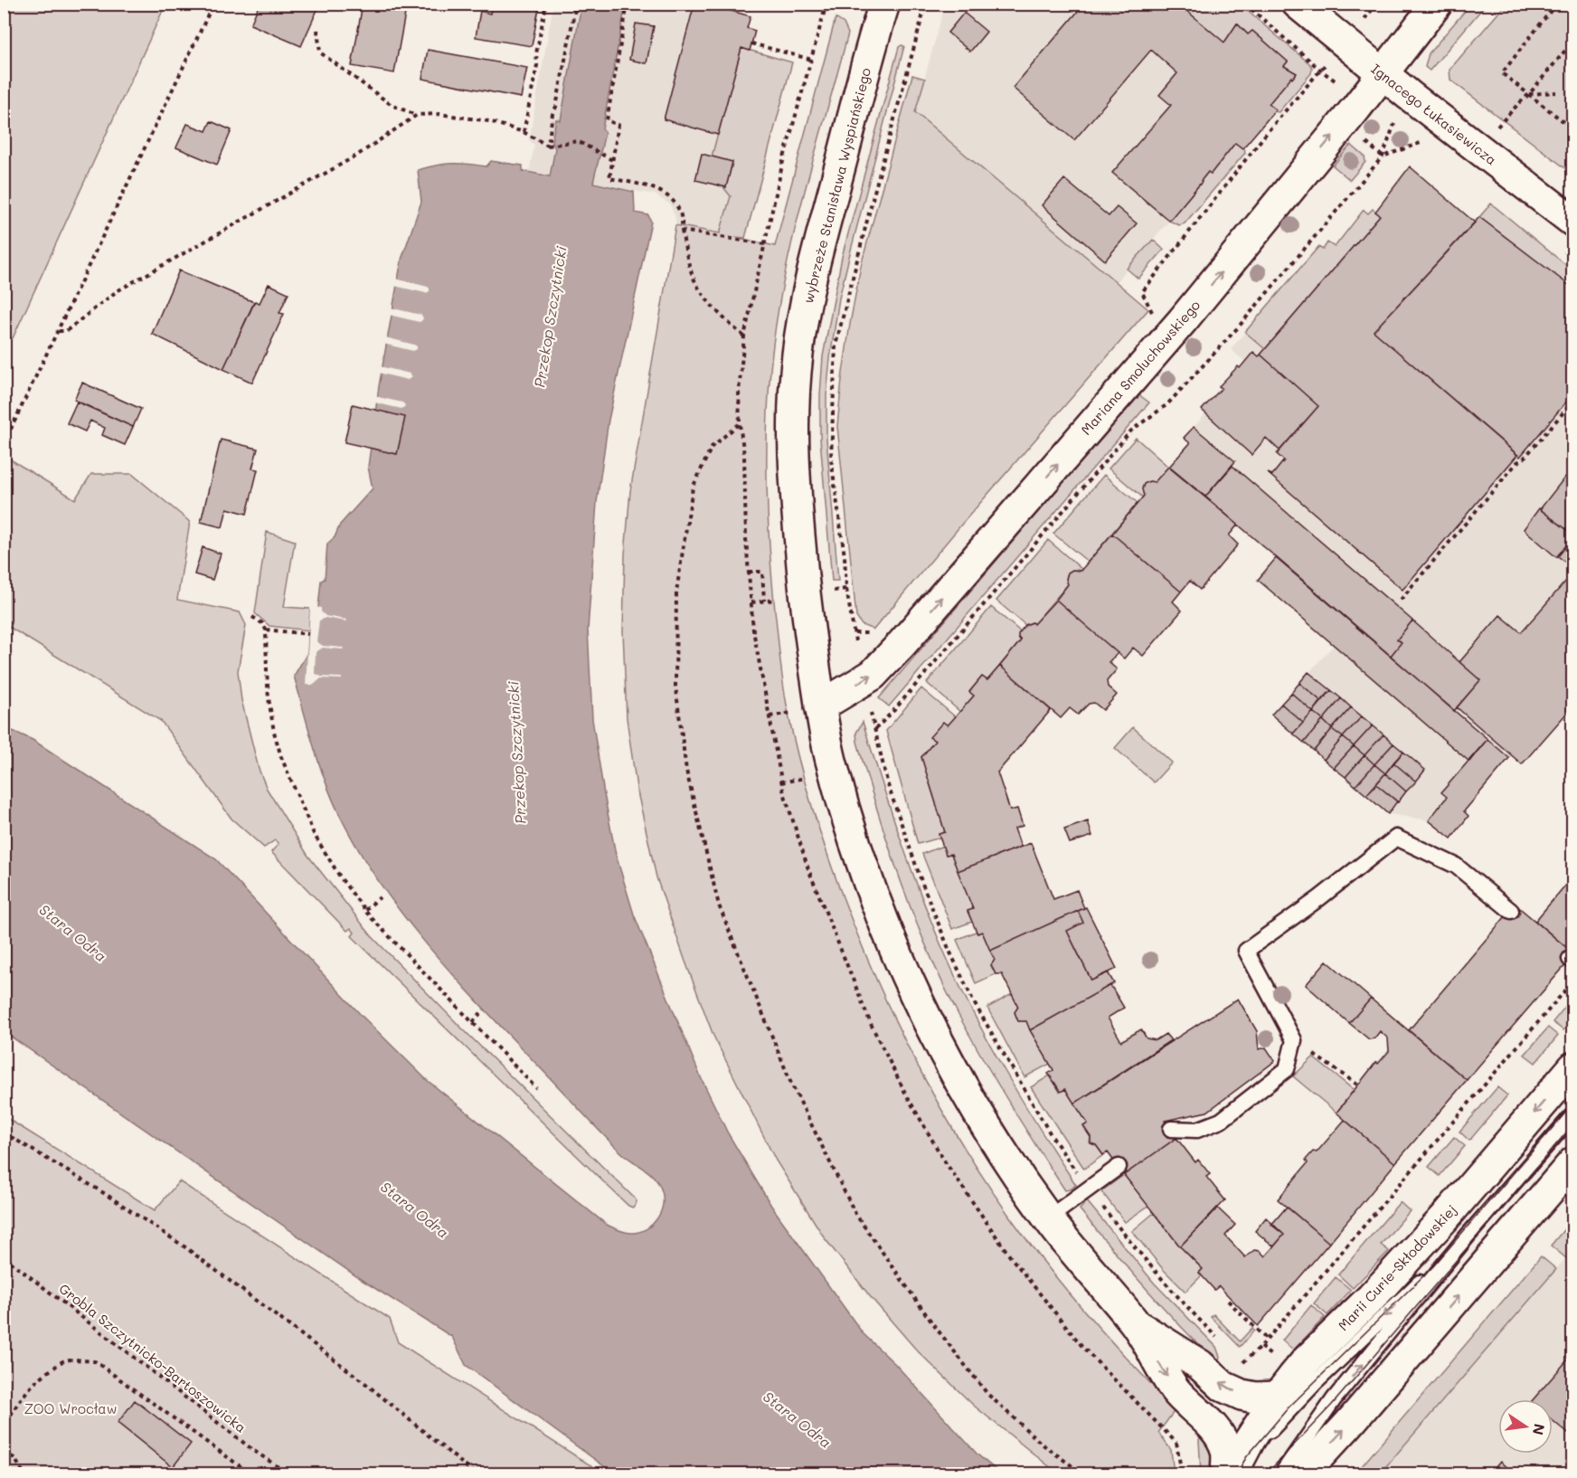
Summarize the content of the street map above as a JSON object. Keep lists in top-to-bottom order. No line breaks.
{"streets":{"street":["Ignacego Łukasiewicza","wybrzeże Stanisława Wyspiańskiego","Mariana Smoluchowskiego","Marii Curie-Skłodowskiej"],"path":["Grobla Szczytnicko-Bartoszowicka"]},"crossings":[["Ignacego Łukasiewicza","Mariana Smoluchowskiego"],["wybrzeże Stanisława Wyspiańskiego","Mariana Smoluchowskiego"],["wybrzeże Stanisława Wyspiańskiego","Marii Curie-Skłodowskiej"]],"one_way":["Mariana Smoluchowskiego"],"water":["Przekop Szczytnicki","Stara Odra"],"parks":["ZOO Wrocław"],"north":"right"}
